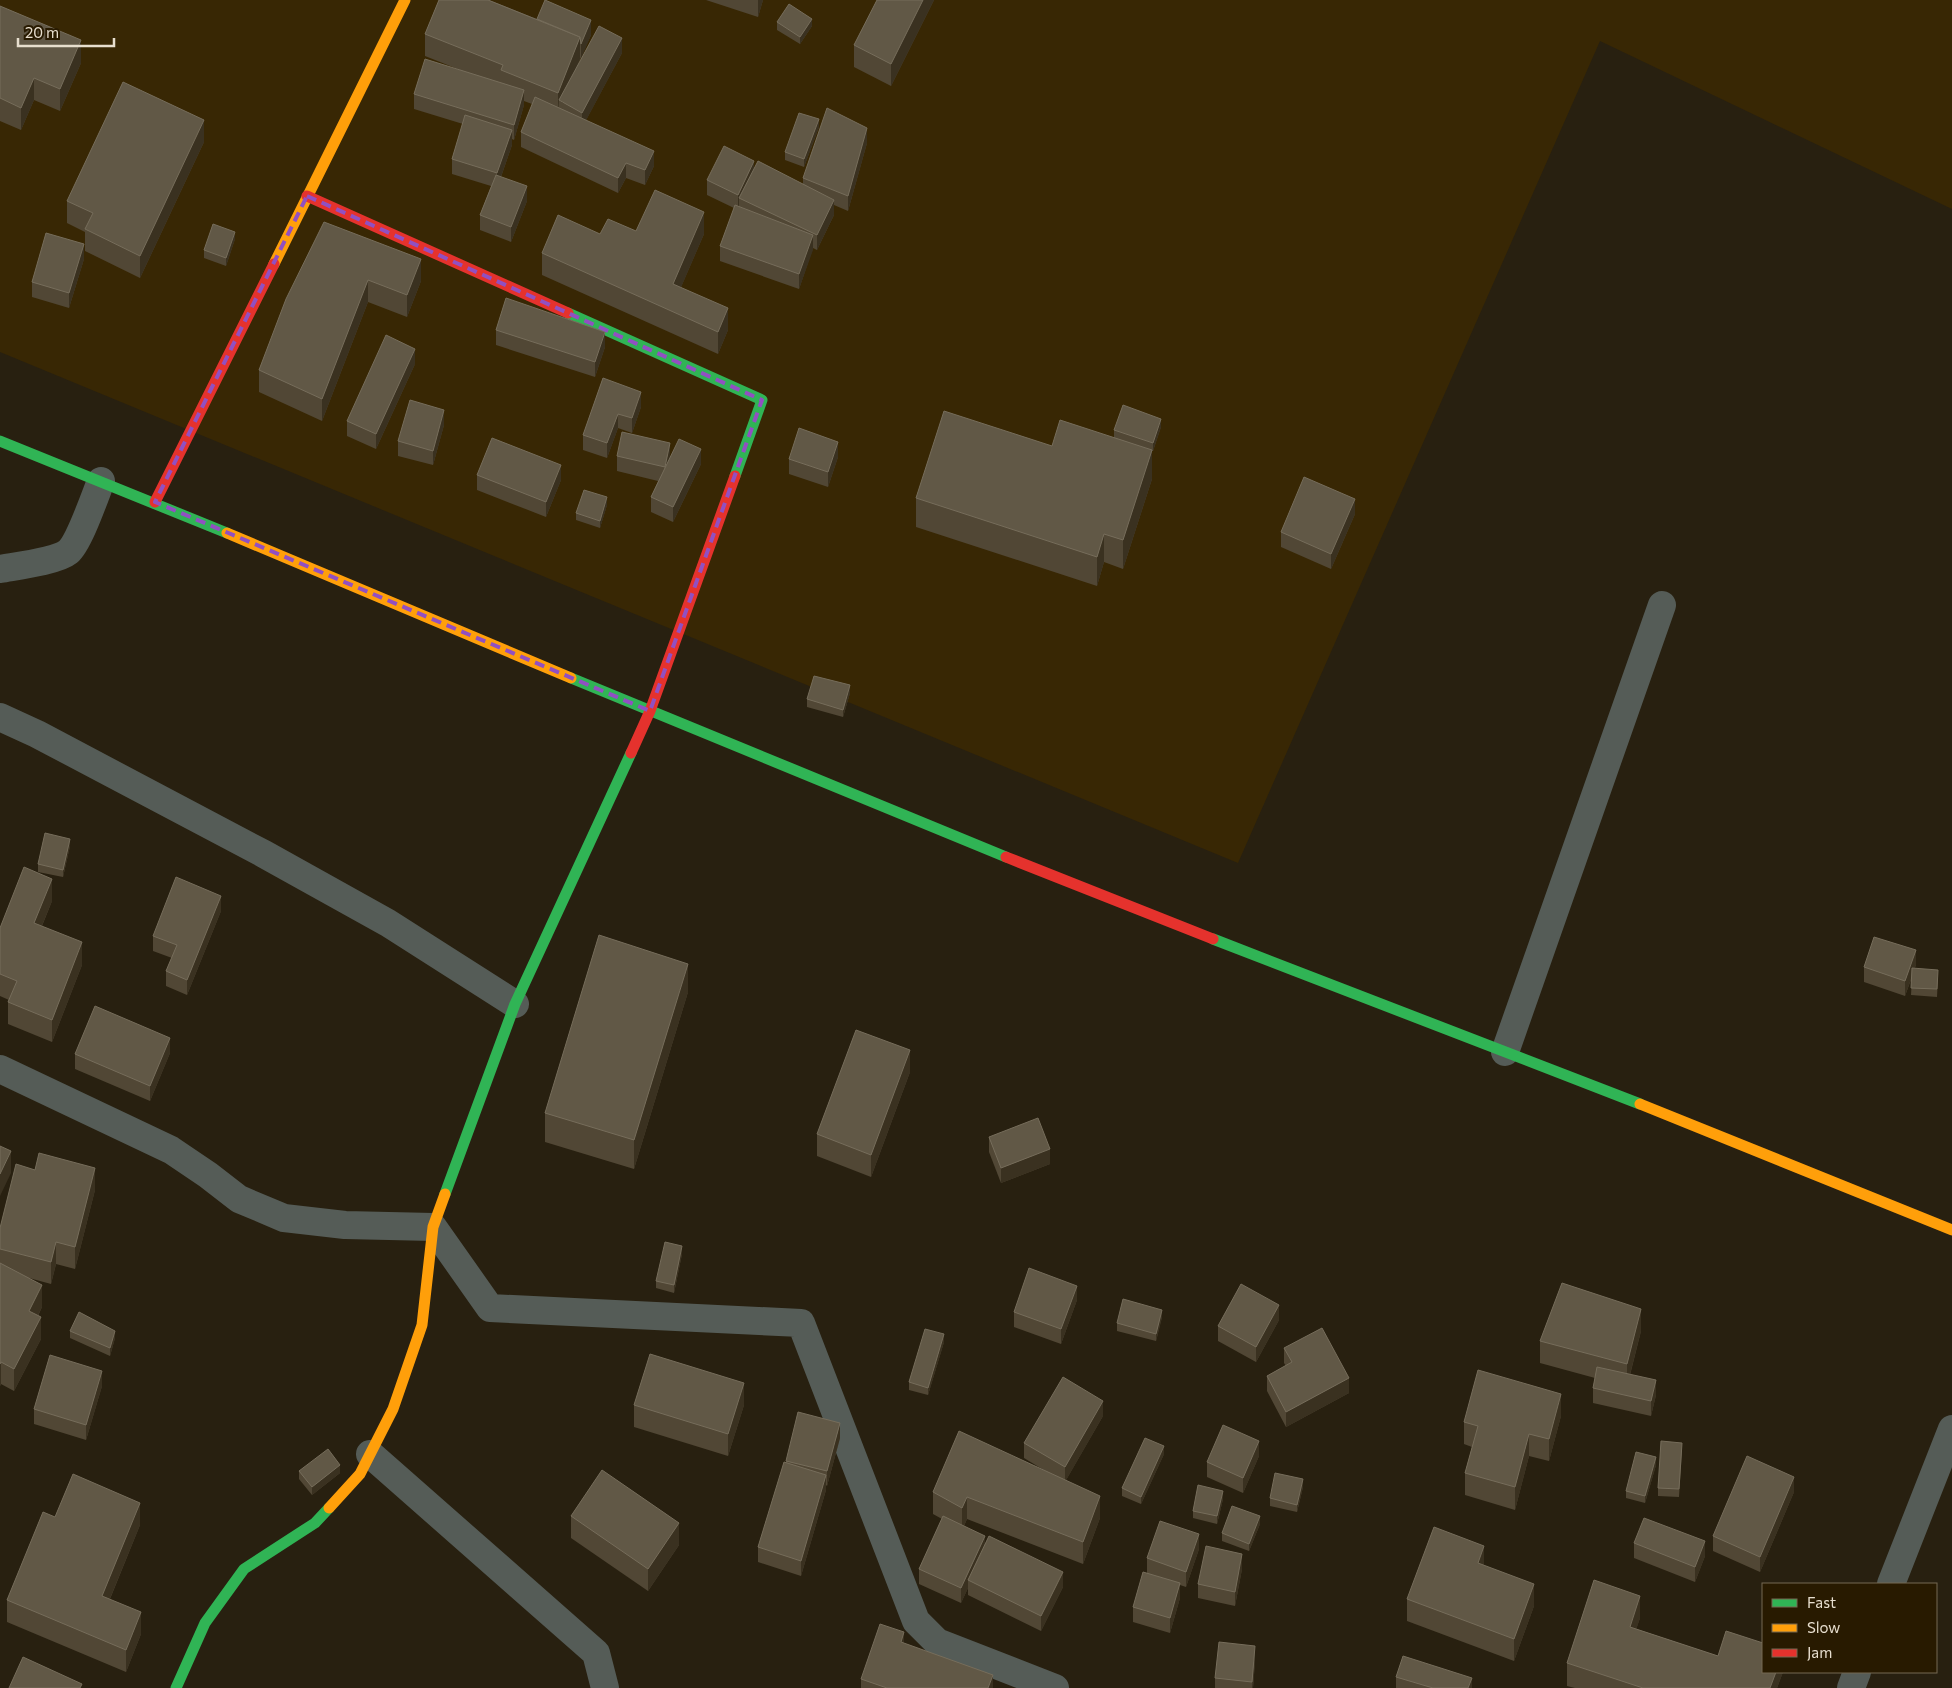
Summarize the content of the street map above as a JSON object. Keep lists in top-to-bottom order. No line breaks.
{"legend":["Fast","Slow","Jam"],"scale_bar":"20 m"}
